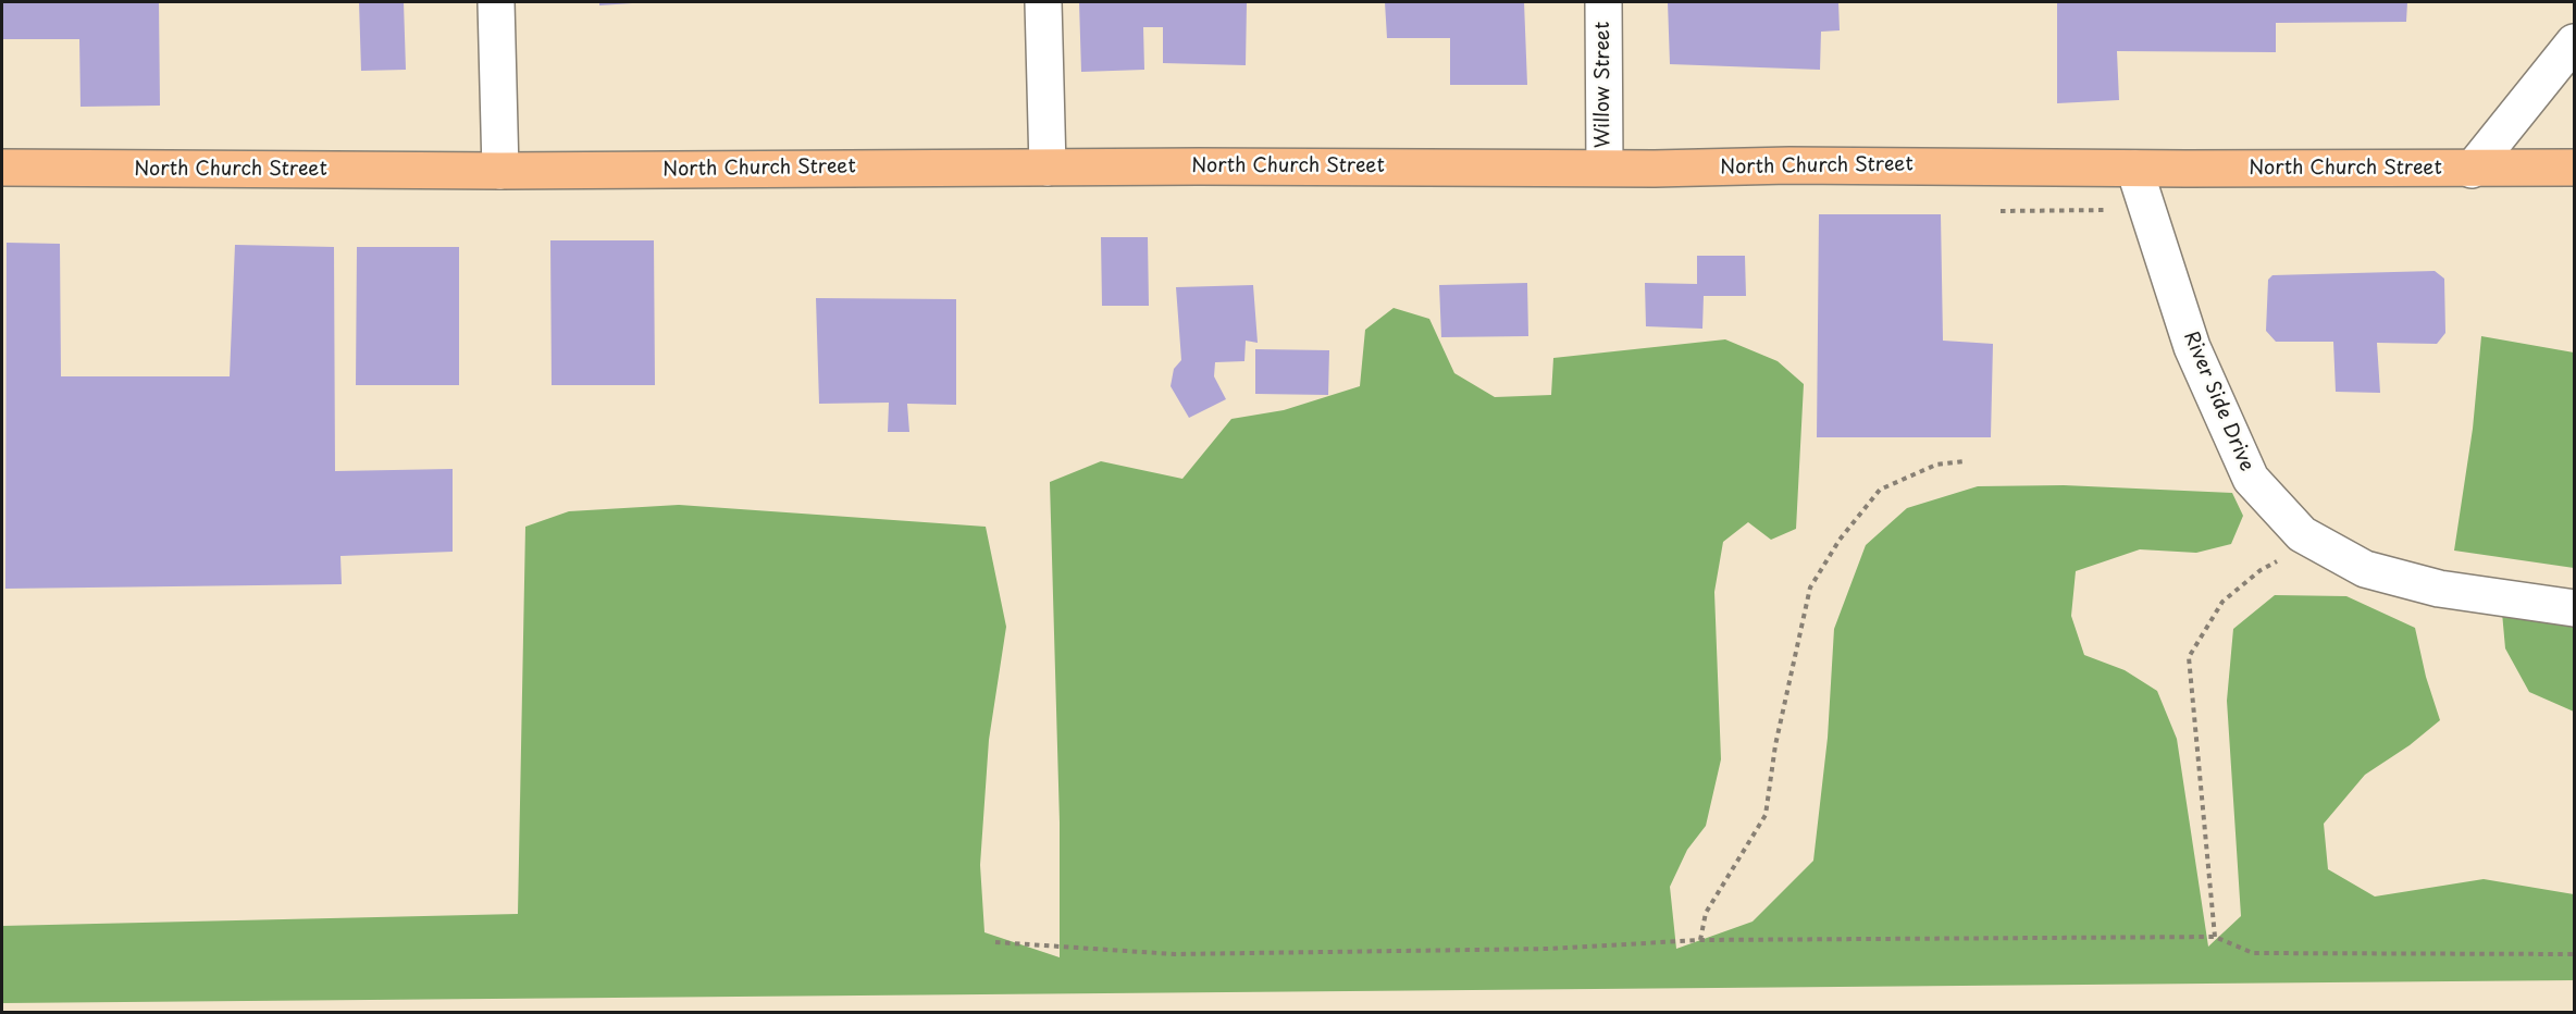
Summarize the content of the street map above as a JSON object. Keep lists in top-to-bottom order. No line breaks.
{"streets":{"main road":["North Church Street"],"street":["Willow Street","River Side Drive"]},"crossings":[["Willow Street","North Church Street"],["North Church Street","River Side Drive"]]}
